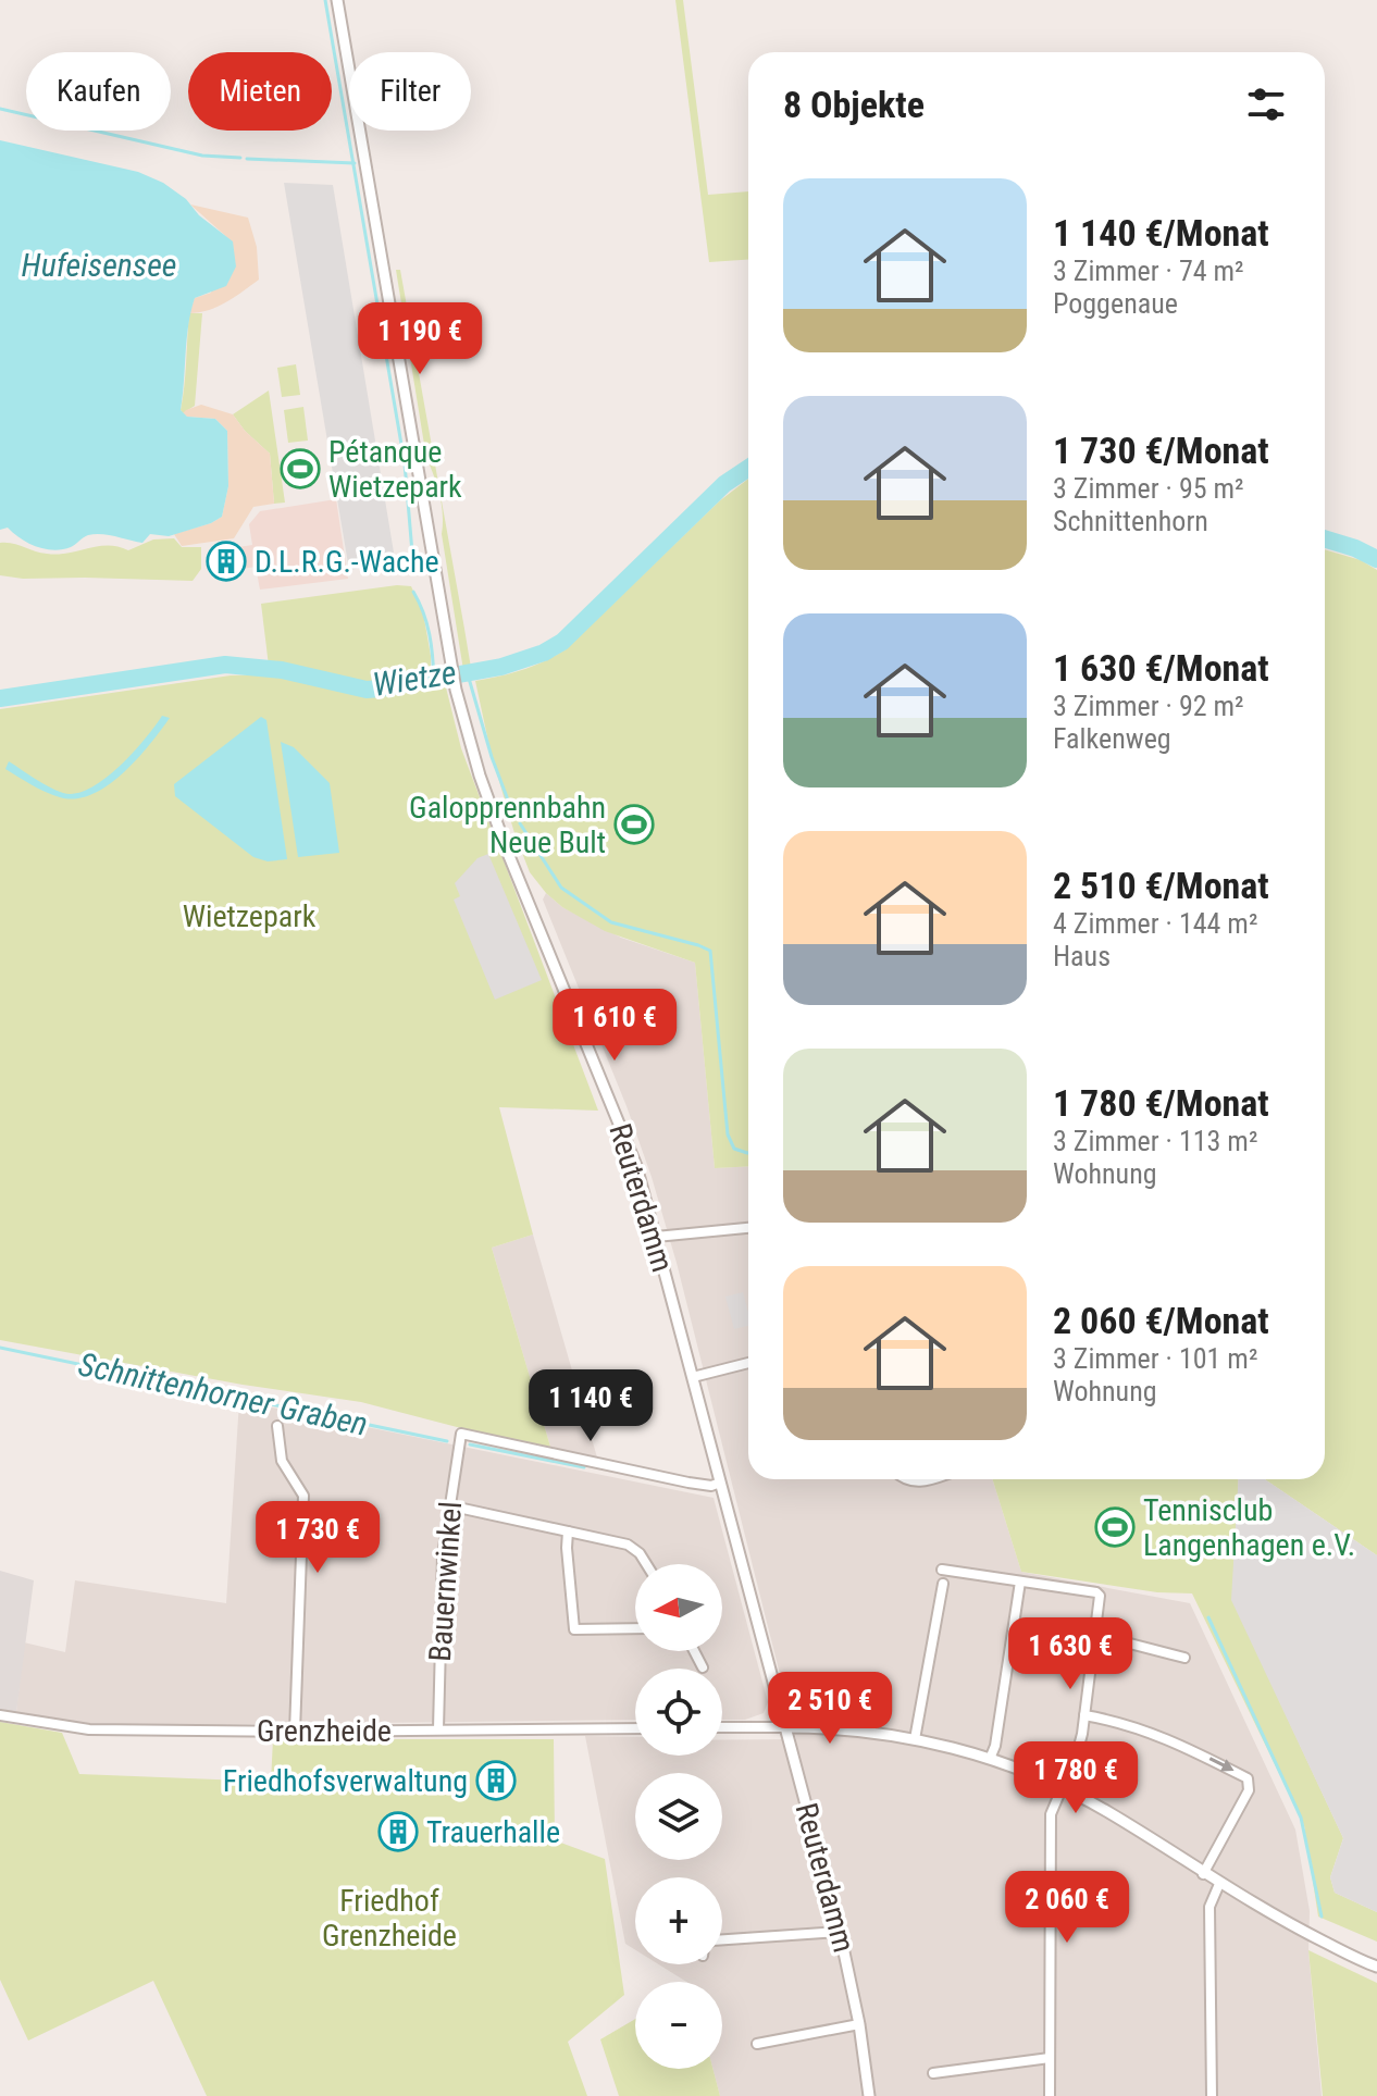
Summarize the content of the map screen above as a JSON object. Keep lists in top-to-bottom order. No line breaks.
{"streets":{"street":["Reuterdamm","Bauernwinkel","Grenzheide"]},"crossings":[["Reuterdamm","Bauernwinkel"],["Bauernwinkel","Grenzheide"]],"water":["Hufeisensee","Wietze","Schnittenhorner Graben"],"parks":["Wietzepark","Friedhof Grenzheide"],"places":{"sports":["Pétanque Wietzepark","Galopprennbahn Neue Bult","Tennisclub Langenhagen e.V."],"building":["D.L.R.G.-Wache","Friedhofsverwaltung","Trauerhalle"]},"north":"left","page":{"chip":["Kaufen","Mieten","Filter"],"heading":"8 Objekte","list":[{"name":"1 140 €/Monat","note":"3 Zimmer · 74 m² · Poggenaue"},{"name":"1 730 €/Monat","note":"3 Zimmer · 95 m² · Schnittenhorn"},{"name":"1 630 €/Monat","note":"3 Zimmer · 92 m² · Falkenweg"},{"name":"2 510 €/Monat","note":"4 Zimmer · 144 m² · Haus"},{"name":"1 780 €/Monat","note":"3 Zimmer · 113 m² · Wohnung"},{"name":"2 060 €/Monat","note":"3 Zimmer · 101 m² · Wohnung"}],"price":["1 190 €","1 610 €","1 140 €","1 730 €","1 630 €","2 510 €","1 780 €","2 060 €"],"map_buttons":["+","−"]}}
